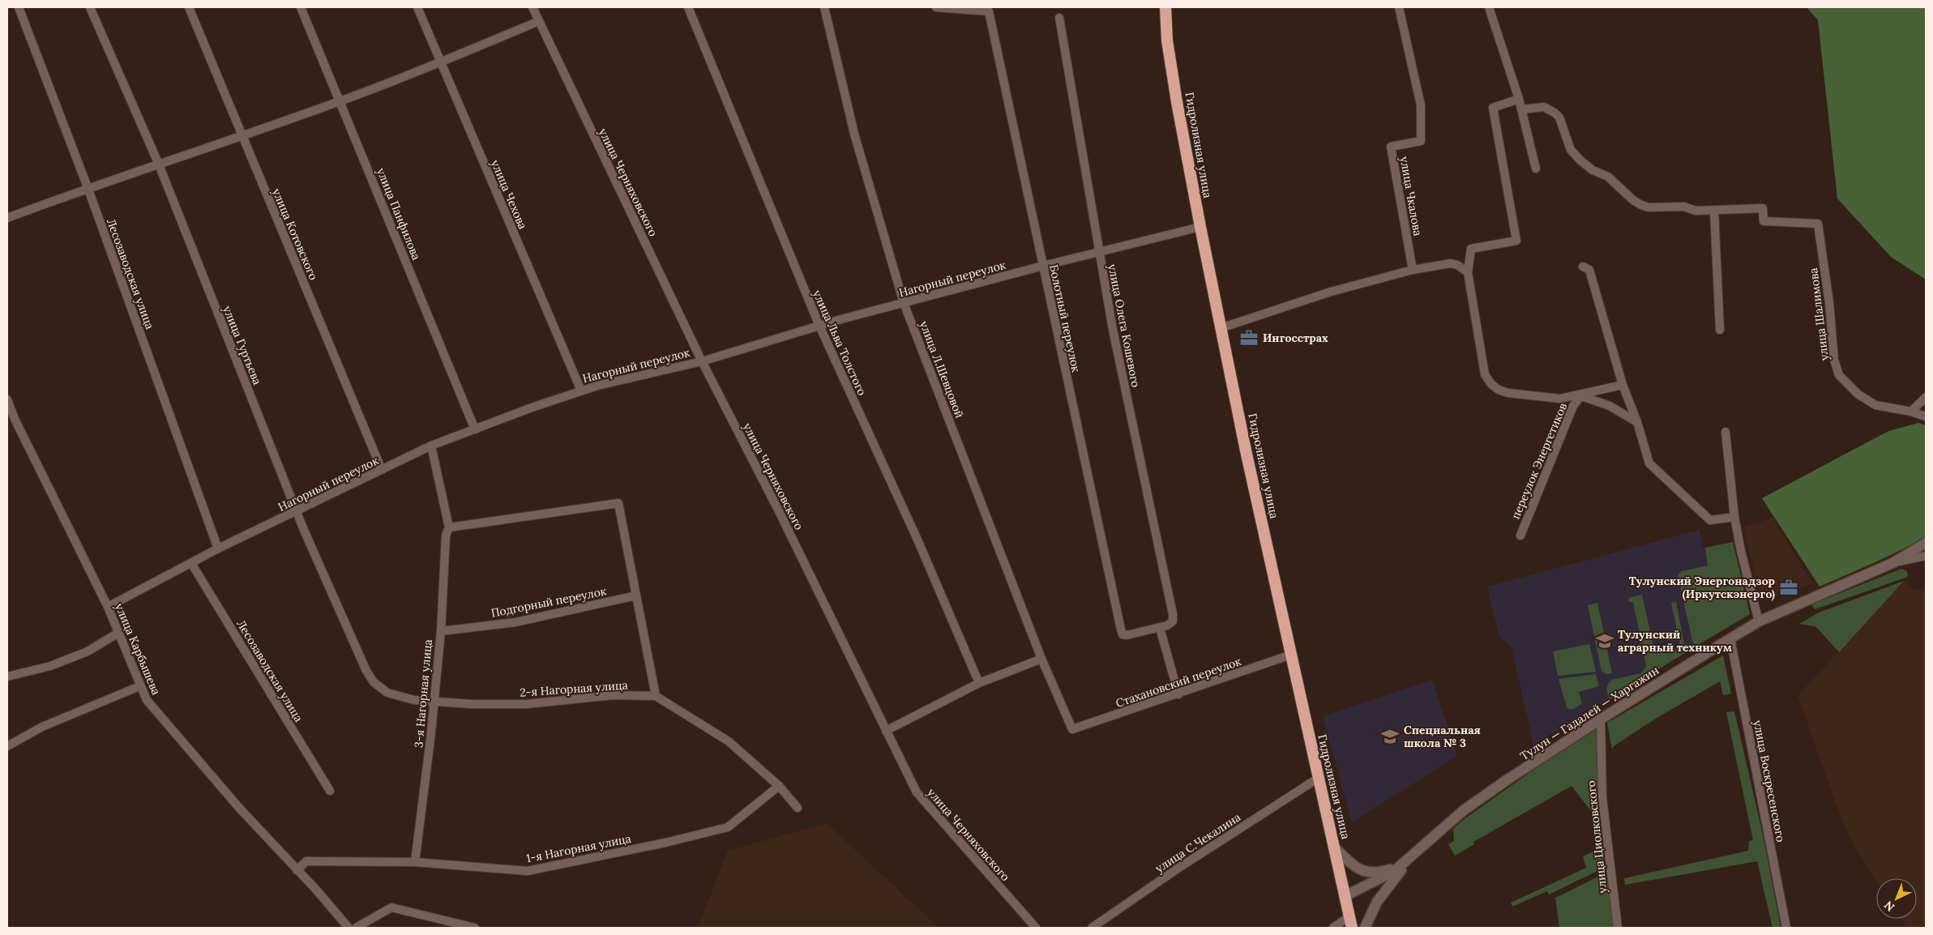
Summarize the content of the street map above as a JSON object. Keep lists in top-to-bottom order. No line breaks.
{"streets":{"highway":["Гидролизная улица"],"street":["улица Черняховского","улица Чехова","улица Чкалова","улица Панфилова","улица Котовского","Лесозаводская улица","Нагорный переулок","улица Шалимова","Болотный переулок","улица Олега Кошевого","улица Льва Толстого","улица Гуртьева","улица Л.Шевцовой","переулок Энергетиков","Подгорный переулок","улица Карбышева","Стахановский переулок","2-я Нагорная улица","3-я Нагорная улица","Тулун — Гадалей — Харгажин","улица Воскресенского","улица Циолковского","улица С.Чекалина","1-я Нагорная улица"]},"crossings":[["Гидролизная улица","Нагорный переулок"],["Гидролизная улица","Стахановский переулок"],["Гидролизная улица","Тулун — Гадалей — Харгажин"],["Гидролизная улица","улица С.Чекалина"],["улица Черняховского","Нагорный переулок"],["улица Чехова","Нагорный переулок"],["улица Панфилова","Нагорный переулок"],["улица Котовского","Нагорный переулок"],["Лесозаводская улица","Нагорный переулок"],["Нагорный переулок","Болотный переулок"],["Нагорный переулок","улица Олега Кошевого"],["Нагорный переулок","улица Льва Толстого"],["Нагорный переулок","улица Гуртьева"],["Нагорный переулок","улица Л.Шевцовой"],["Нагорный переулок","улица Карбышева"],["Нагорный переулок","3-я Нагорная улица"],["Болотный переулок","улица Олега Кошевого"],["улица Гуртьева","2-я Нагорная улица"],["улица Л.Шевцовой","Стахановский переулок"],["Подгорный переулок","3-я Нагорная улица"],["улица Карбышева","1-я Нагорная улица"],["2-я Нагорная улица","3-я Нагорная улица"],["3-я Нагорная улица","1-я Нагорная улица"],["Тулун — Гадалей — Харгажин","улица Воскресенского"],["Тулун — Гадалей — Харгажин","улица Циолковского"]],"places":{"office":["Ингосстрах","Тулунский Энергонадзор (Иркутскэнерго)"],"school or university":["Тулунский аграрный техникум","Специальная школа № 3"]},"north":"bottom left"}
